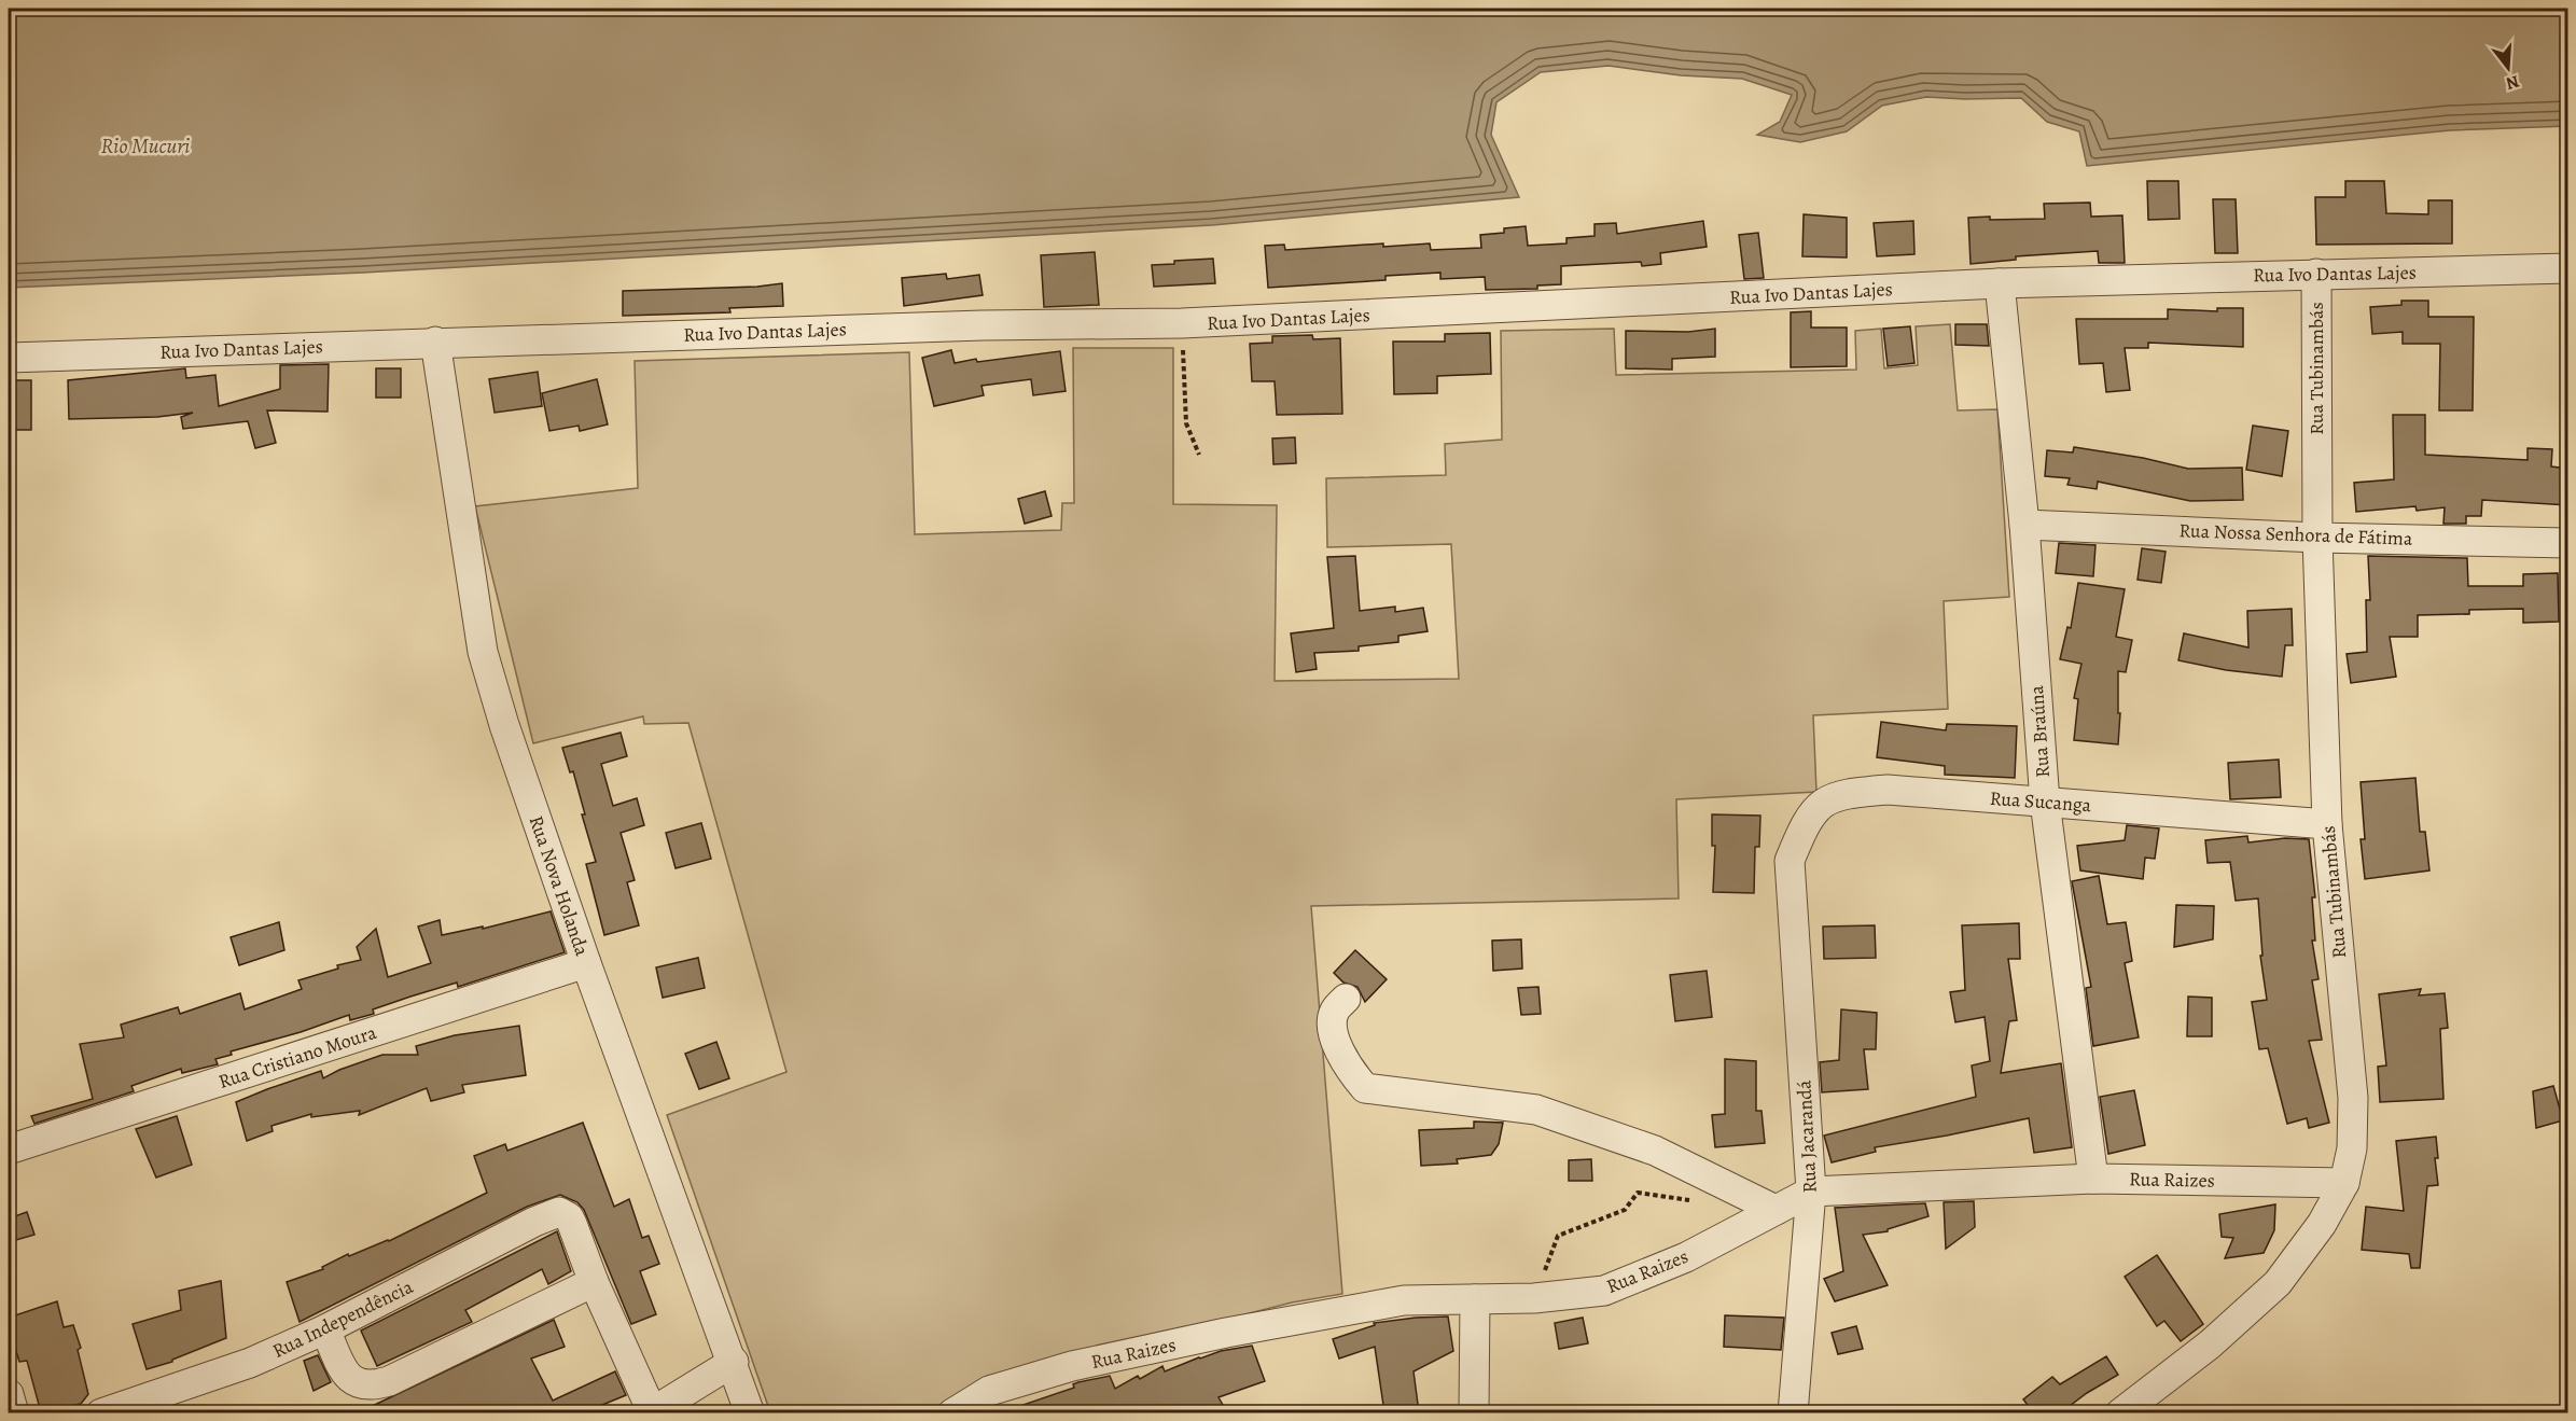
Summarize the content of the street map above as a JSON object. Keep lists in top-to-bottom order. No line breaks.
{"streets":{"street":["Rua Ivo Dantas Lajes","Rua Tubinambás","Rua Nossa Senhora de Fátima","Rua Braúna","Rua Sucanga","Rua Nova Holanda","Rua Cristiano Moura","Rua Jacarandá","Rua Raizes","Rua Independência"]},"crossings":[["Rua Ivo Dantas Lajes","Rua Tubinambás"],["Rua Ivo Dantas Lajes","Rua Braúna"],["Rua Ivo Dantas Lajes","Rua Nova Holanda"],["Rua Tubinambás","Rua Nossa Senhora de Fátima"],["Rua Tubinambás","Rua Sucanga"],["Rua Tubinambás","Rua Raizes"],["Rua Nossa Senhora de Fátima","Rua Braúna"],["Rua Braúna","Rua Sucanga"],["Rua Braúna","Rua Raizes"],["Rua Sucanga","Rua Jacarandá"],["Rua Nova Holanda","Rua Cristiano Moura"],["Rua Jacarandá","Rua Raizes"]],"water":["Rio Mucuri"],"north":"bottom"}
